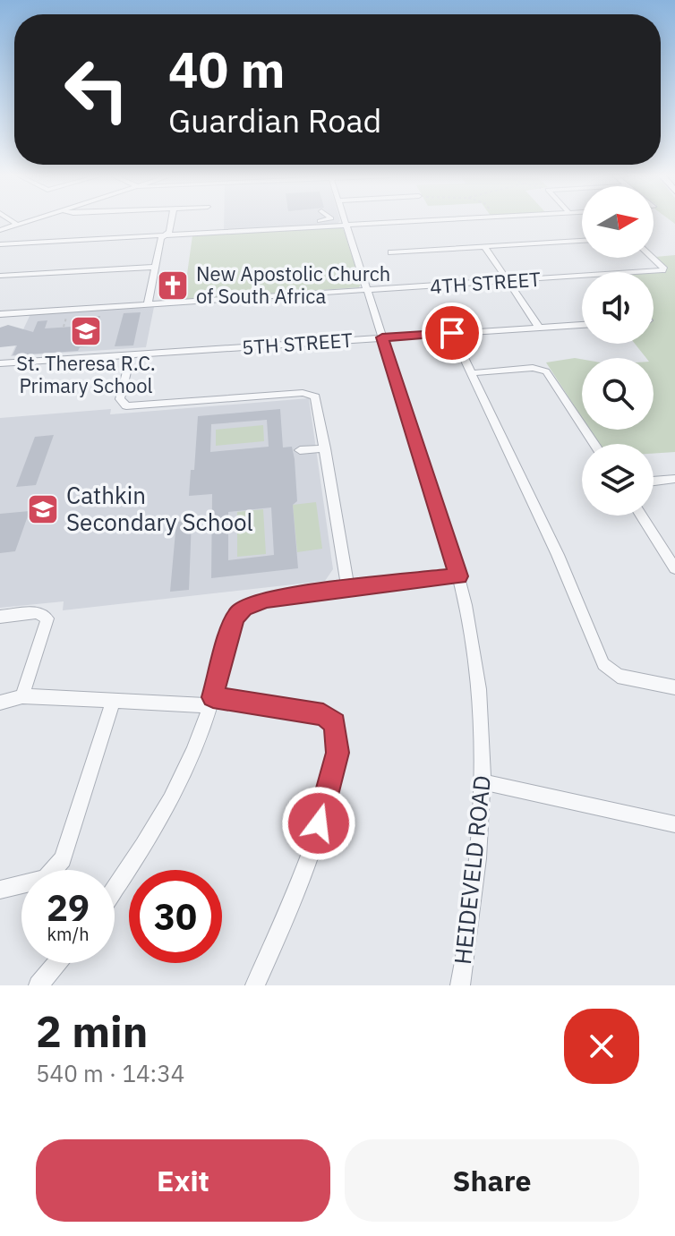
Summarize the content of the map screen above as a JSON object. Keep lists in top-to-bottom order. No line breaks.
{"streets":{"street":["4TH STREET","5TH STREET","HEIDEVELD ROAD"]},"crossings":[["4TH STREET","HEIDEVELD ROAD"],["5TH STREET","HEIDEVELD ROAD"]],"places":{"church":["New Apostolic Church of South Africa"],"school or university":["St. Theresa R.C. Primary School","Cathkin Secondary School"]},"north":"right","page":{"turn":["40 m","Guardian Road"],"speed":"29 km/h","limit":"30","heading":["2 min","540 m · 14:34"],"buttons":["Exit","Share"]}}
